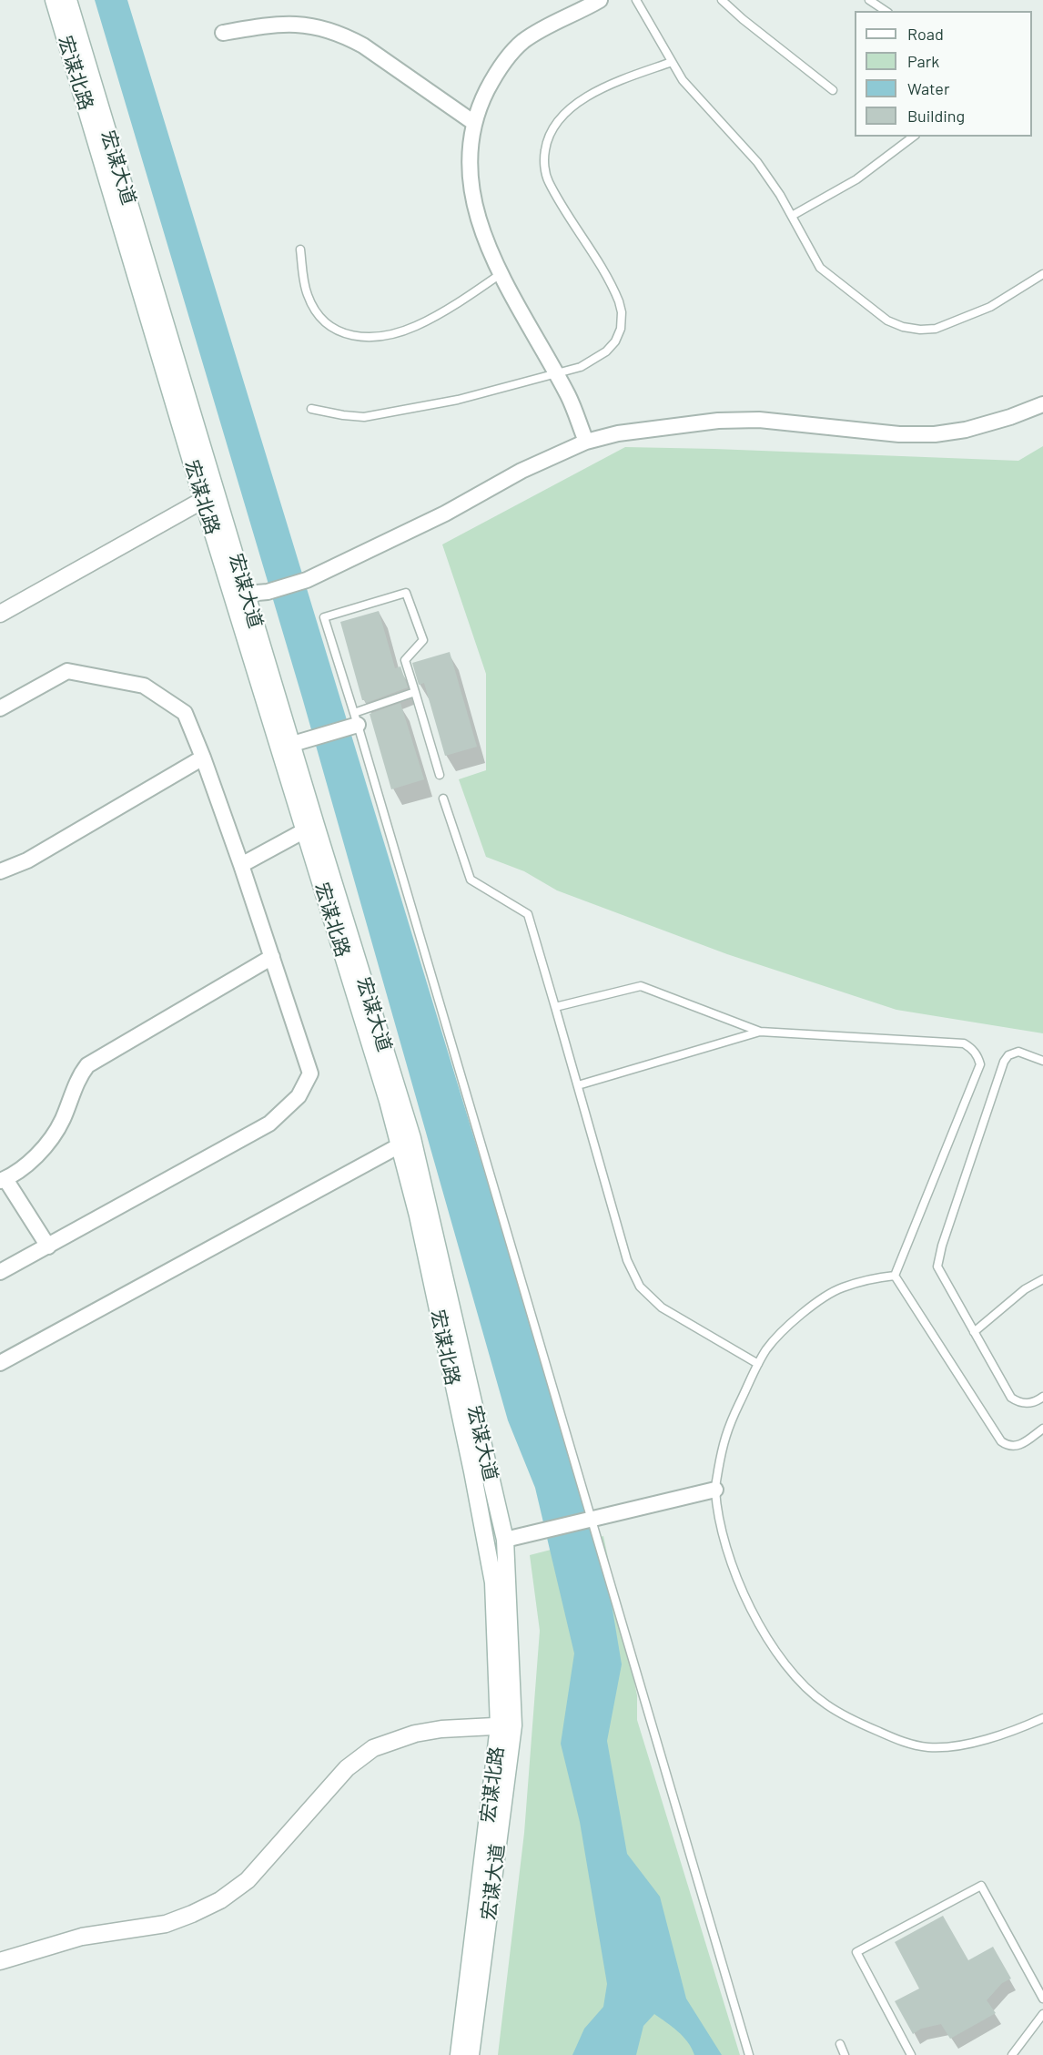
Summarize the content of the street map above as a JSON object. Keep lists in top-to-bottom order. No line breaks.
{"streets":{"main road":["宏谋北路","宏谋大道"]},"crossings":[["宏谋北路","宏谋大道"]],"legend":["Road","Park","Water","Building"]}
